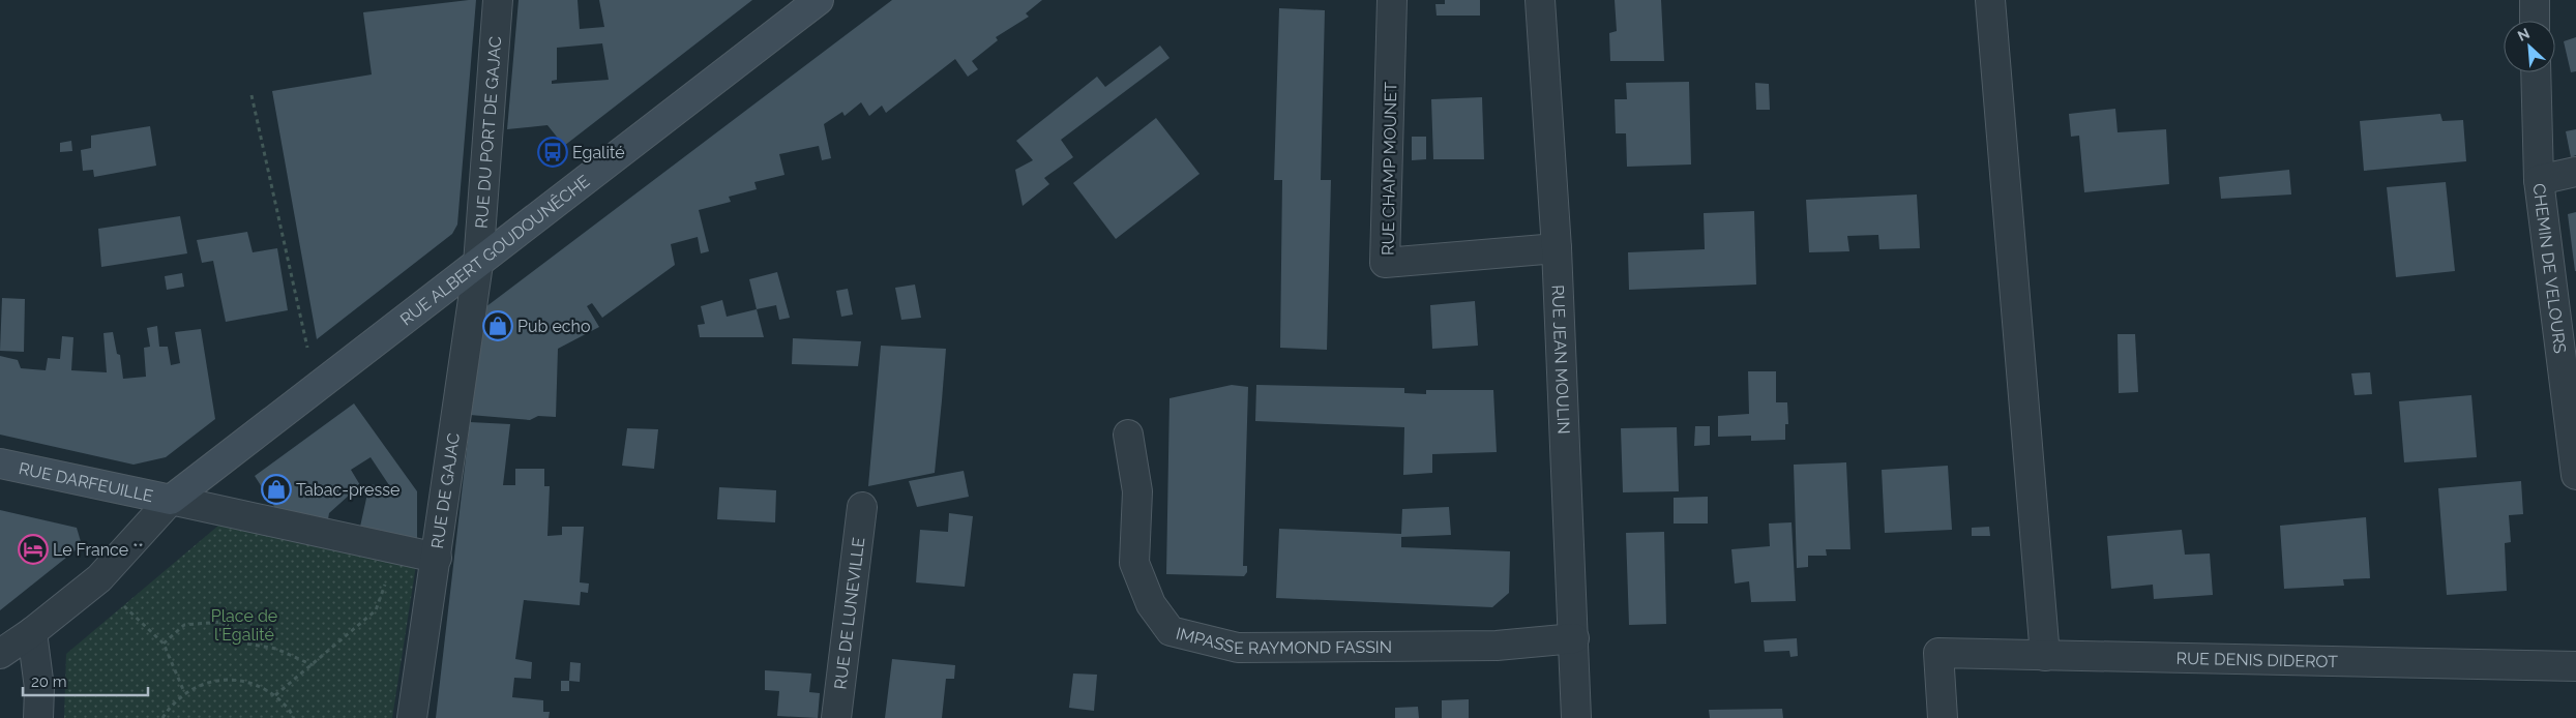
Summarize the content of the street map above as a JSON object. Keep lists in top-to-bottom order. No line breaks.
{"streets":{"main road":["RUE ALBERT GOUDOUNÊCHE","RUE DARFEUILLE"],"street":["RUE DU PORT DE GAJAC","RUE CHAMP MOUNET","CHEMIN DE VELOURS","RUE JEAN MOULIN","RUE DE GAJAC","RUE DE LUNEVILLE","IMPASSE RAYMOND FASSIN","RUE DENIS DIDEROT"]},"crossings":[["RUE DU PORT DE GAJAC","RUE ALBERT GOUDOUNÊCHE"],["RUE DU PORT DE GAJAC","RUE DE GAJAC"],["RUE CHAMP MOUNET","RUE JEAN MOULIN"],["RUE ALBERT GOUDOUNÊCHE","RUE DARFEUILLE"],["RUE ALBERT GOUDOUNÊCHE","RUE DE GAJAC"],["RUE JEAN MOULIN","IMPASSE RAYMOND FASSIN"]],"parks":["Place de l'Égalité"],"places":{"bus stop":["Egalité"],"shop":["Pub echo","Tabac-presse"],"hotel":["Le France **"]},"scale_bar":"20 m","north":"top left"}
